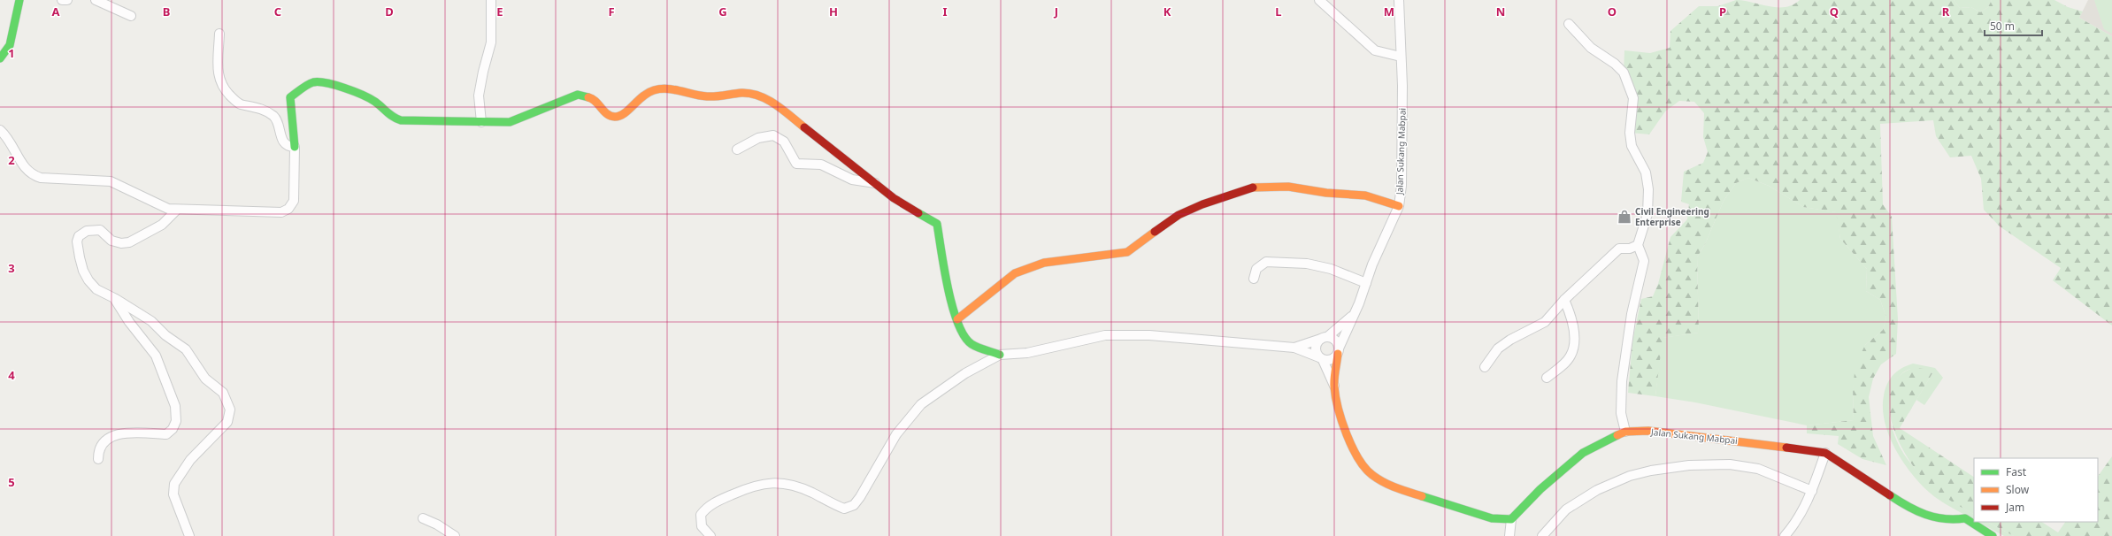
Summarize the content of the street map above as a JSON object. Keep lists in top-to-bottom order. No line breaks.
{"streets":{"street":["Jalan Sukang Mabpai"]},"places":{"shop":["Civil Engineering Enterprise"]},"legend":["Fast","Slow","Jam"],"scale_bar":"50 m","grid":{"columns":["A","B","C","D","E","F","G","H","I","J","K","L","M","N","O","P","Q","R"],"rows":["1","2","3","4","5"]}}
